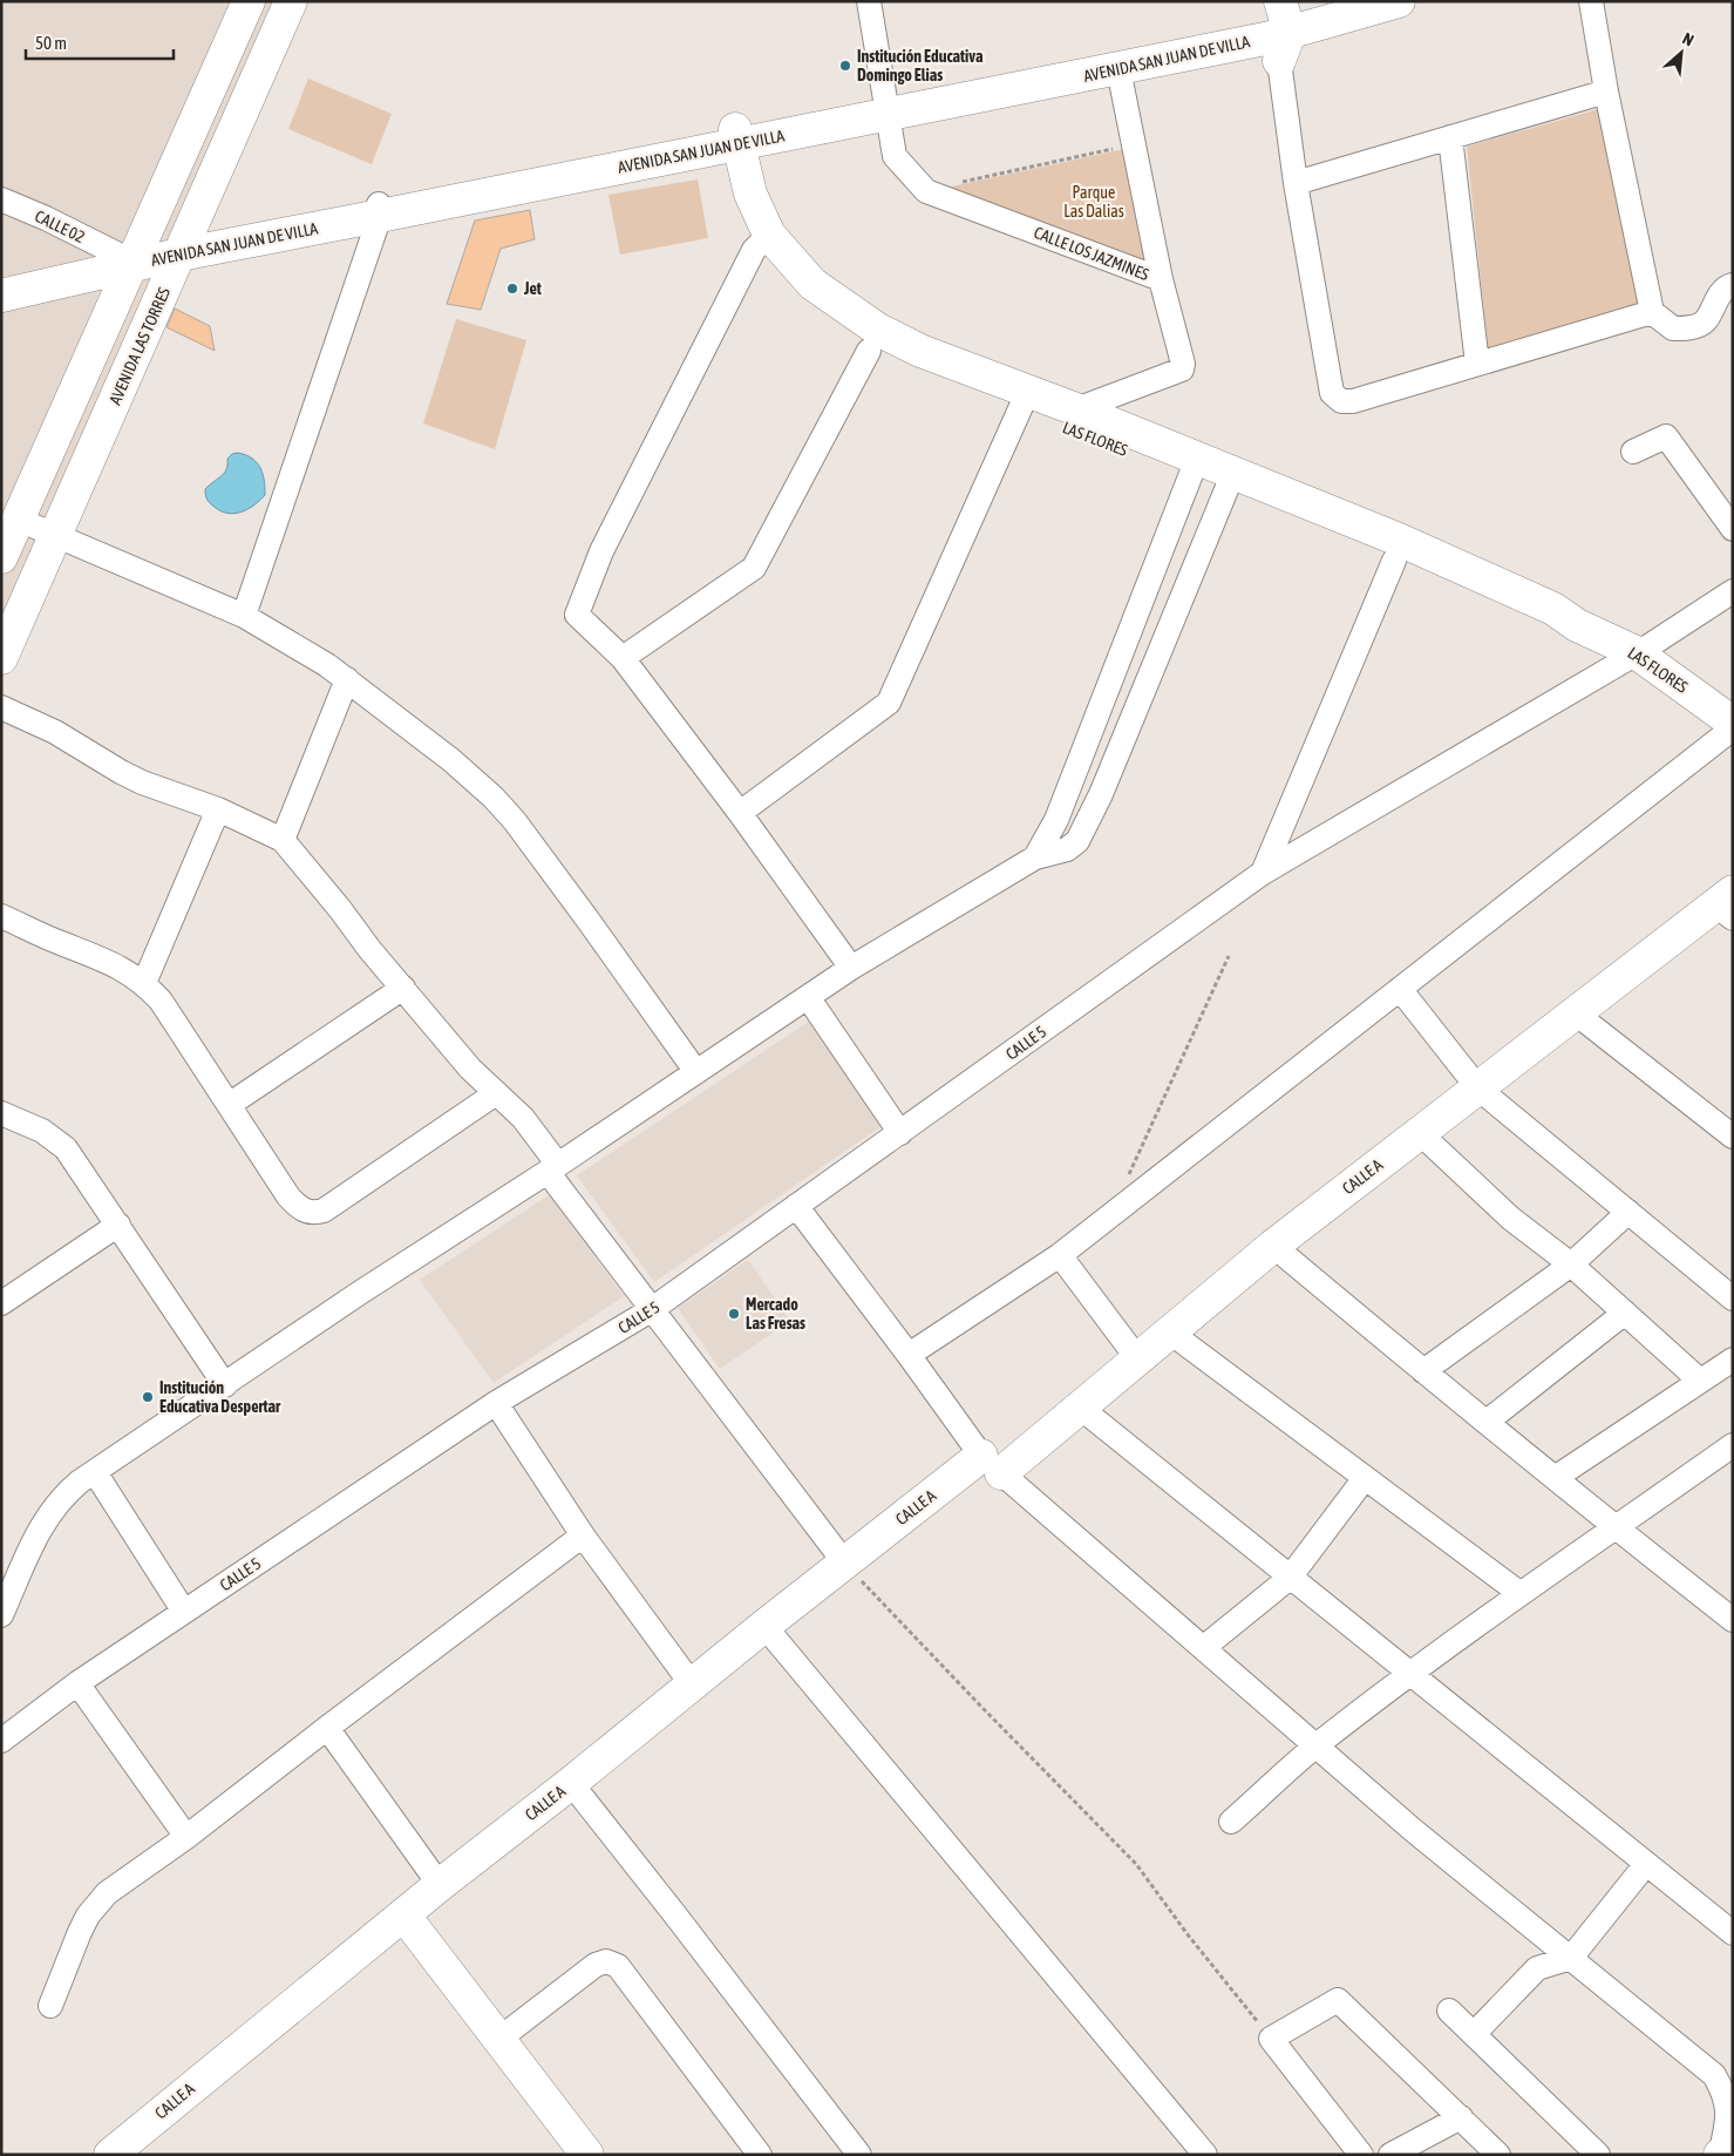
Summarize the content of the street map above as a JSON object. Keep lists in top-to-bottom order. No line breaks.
{"streets":{"street":["AVENIDA SAN JUAN DE VILLA","CALLE 02","CALLE LOS JAZMINES","AVENIDA LAS TORRES","LAS FLORES","CALLE 5","CALLE A"]},"crossings":[["AVENIDA SAN JUAN DE VILLA","CALLE 02"],["AVENIDA SAN JUAN DE VILLA","CALLE LOS JAZMINES"],["AVENIDA SAN JUAN DE VILLA","AVENIDA LAS TORRES"],["AVENIDA SAN JUAN DE VILLA","LAS FLORES"],["CALLE LOS JAZMINES","LAS FLORES"],["LAS FLORES","CALLE 5"]],"parks":["Parque Las Dalias"],"places":["Institución Educativa Domingo Elias","Jet","Mercado Las Fresas","Institución Educativa Despertar"],"scale_bar":"50 m","north":"top right"}
